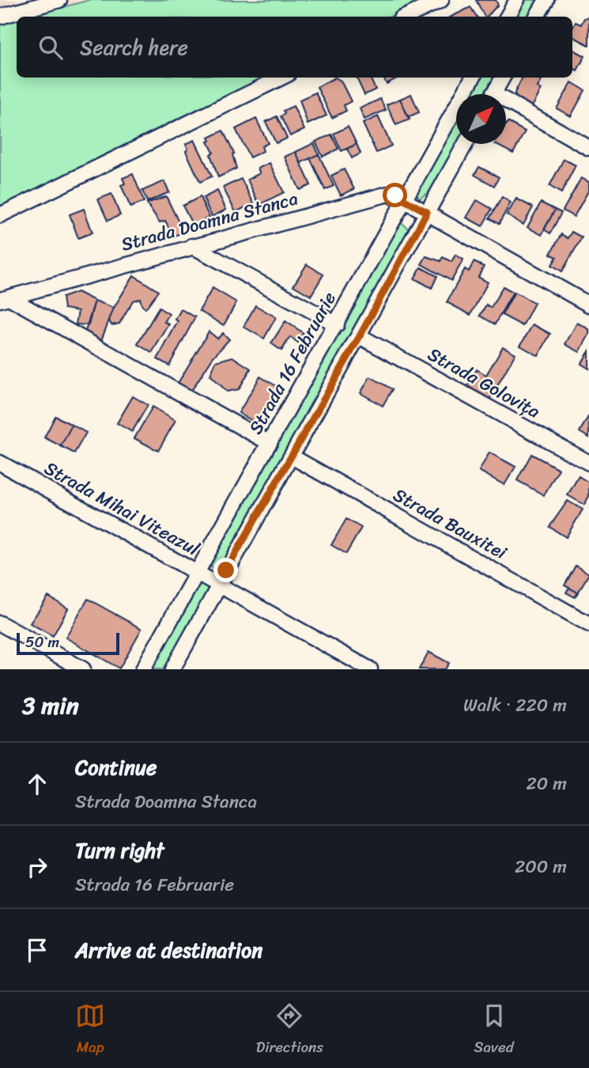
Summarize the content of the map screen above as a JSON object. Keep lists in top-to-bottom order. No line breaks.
{"streets":{"street":["Strada Doamna Stanca","Strada 16 Februarie","Strada Golovița","Strada Mihai Viteazul","Strada Bauxitei"]},"crossings":[["Strada Doamna Stanca","Strada 16 Februarie"],["Strada 16 Februarie","Strada Mihai Viteazul"]],"scale_bar":"50 m","north":"top right","page":{"search":"Search here","scale":"50 m","heading":["3 min","Walk · 220 m"],"list":[["Continue","Strada Doamna Stanca","20 m"],["Turn right","Strada 16 Februarie","200 m"],"Arrive at destination"],"nav":["Map","Directions","Saved"]}}
